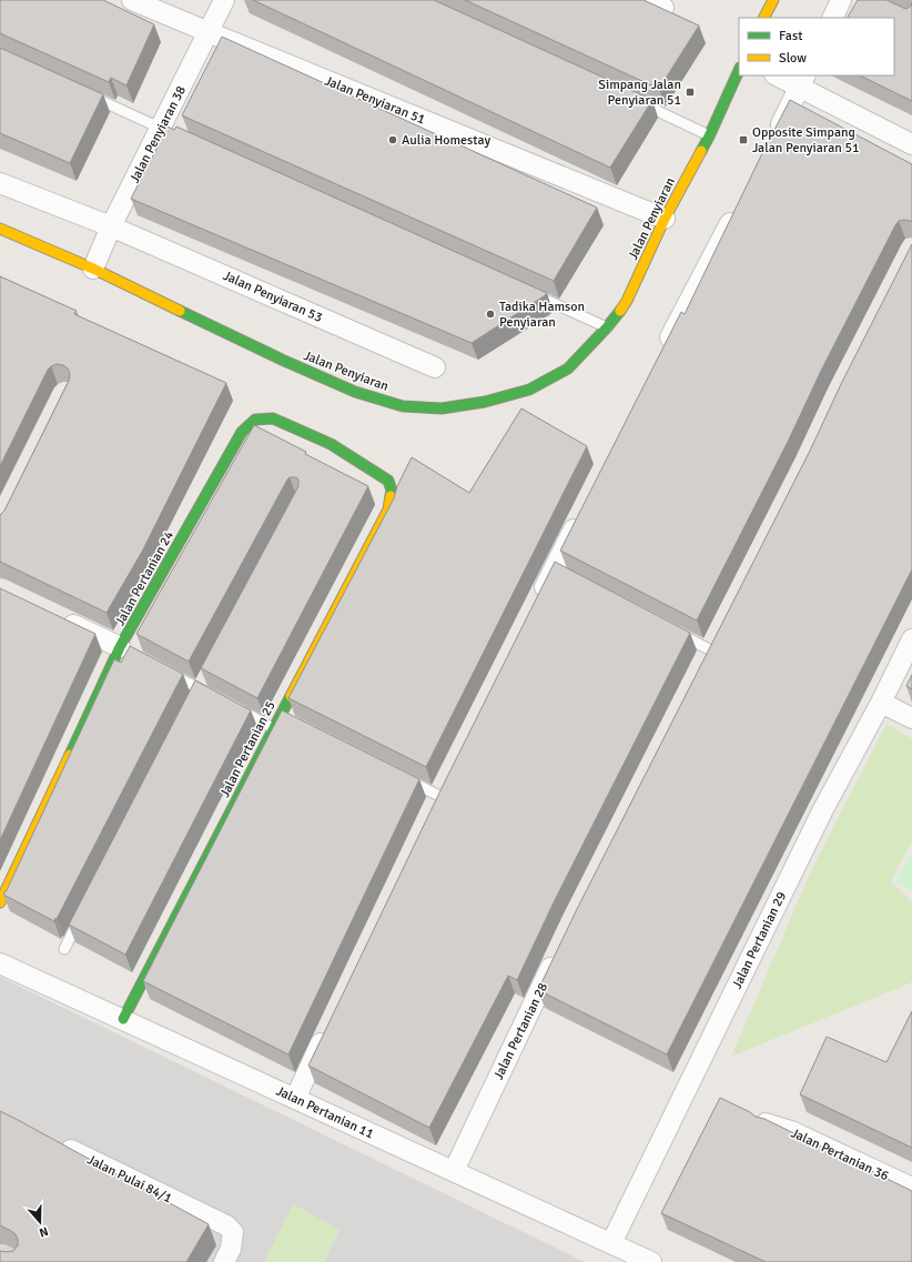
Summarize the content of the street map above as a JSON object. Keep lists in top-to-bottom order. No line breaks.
{"streets":{"street":["Jalan Penyiaran 51","Jalan Penyiaran 38","Jalan Penyiaran","Jalan Penyiaran 53","Jalan Pertanian 24","Jalan Pertanian 25","Jalan Pertanian 29","Jalan Pertanian 28","Jalan Pertanian 11","Jalan Pertanian 36","Jalan Pulai 84/1"]},"crossings":[["Jalan Penyiaran 51","Jalan Penyiaran 38"],["Jalan Penyiaran 51","Jalan Penyiaran"],["Jalan Penyiaran 38","Jalan Penyiaran"],["Jalan Penyiaran 38","Jalan Penyiaran 53"],["Jalan Pertanian 24","Jalan Pertanian 25"],["Jalan Pertanian 25","Jalan Pertanian 11"],["Jalan Pertanian 29","Jalan Pertanian 11"],["Jalan Pertanian 28","Jalan Pertanian 11"]],"places":{"transit":["Simpang Jalan Penyiaran 51","Opposite Simpang Jalan Penyiaran 51"],"other":["Aulia Homestay","Tadika Hamson Penyiaran"]},"legend":["Fast","Slow"],"north":"bottom"}
